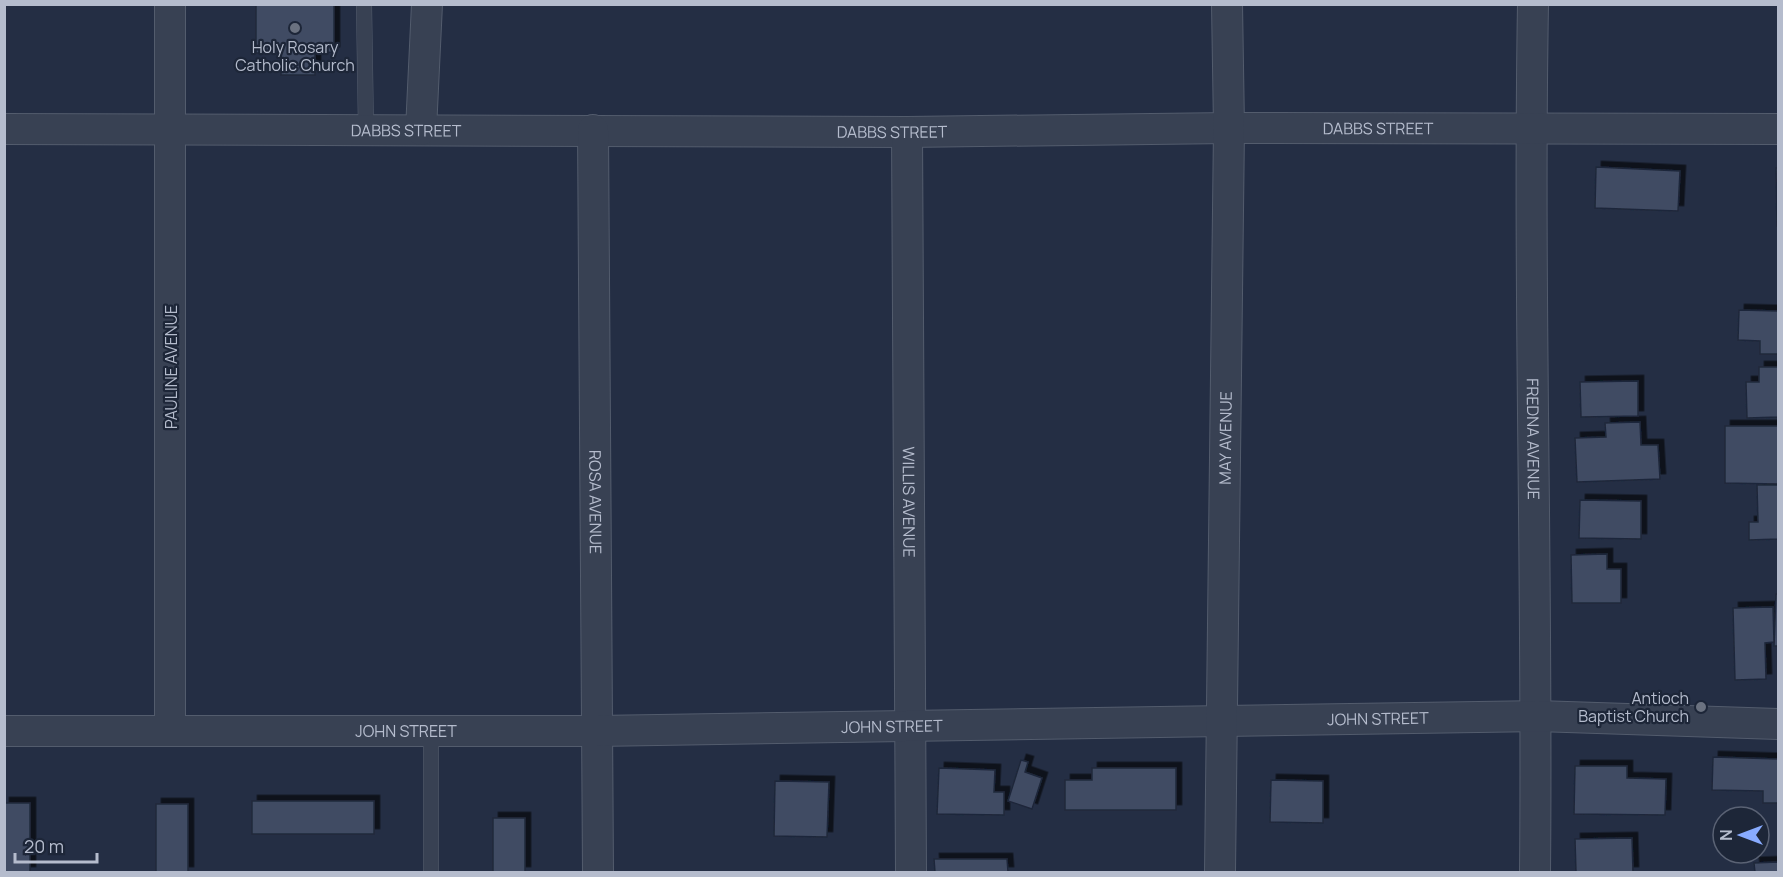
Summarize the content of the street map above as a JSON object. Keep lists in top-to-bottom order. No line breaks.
{"streets":{"street":["DABBS STREET","PAULINE AVENUE","MAY AVENUE","FREDNA AVENUE","ROSA AVENUE","WILLIS AVENUE","JOHN STREET"]},"crossings":[["DABBS STREET","PAULINE AVENUE"],["DABBS STREET","MAY AVENUE"],["DABBS STREET","FREDNA AVENUE"],["DABBS STREET","ROSA AVENUE"],["DABBS STREET","WILLIS AVENUE"],["PAULINE AVENUE","JOHN STREET"],["MAY AVENUE","JOHN STREET"],["FREDNA AVENUE","JOHN STREET"],["ROSA AVENUE","JOHN STREET"],["WILLIS AVENUE","JOHN STREET"]],"places":["Holy Rosary Catholic Church","Antioch Baptist Church"],"scale_bar":"20 m","north":"left"}
